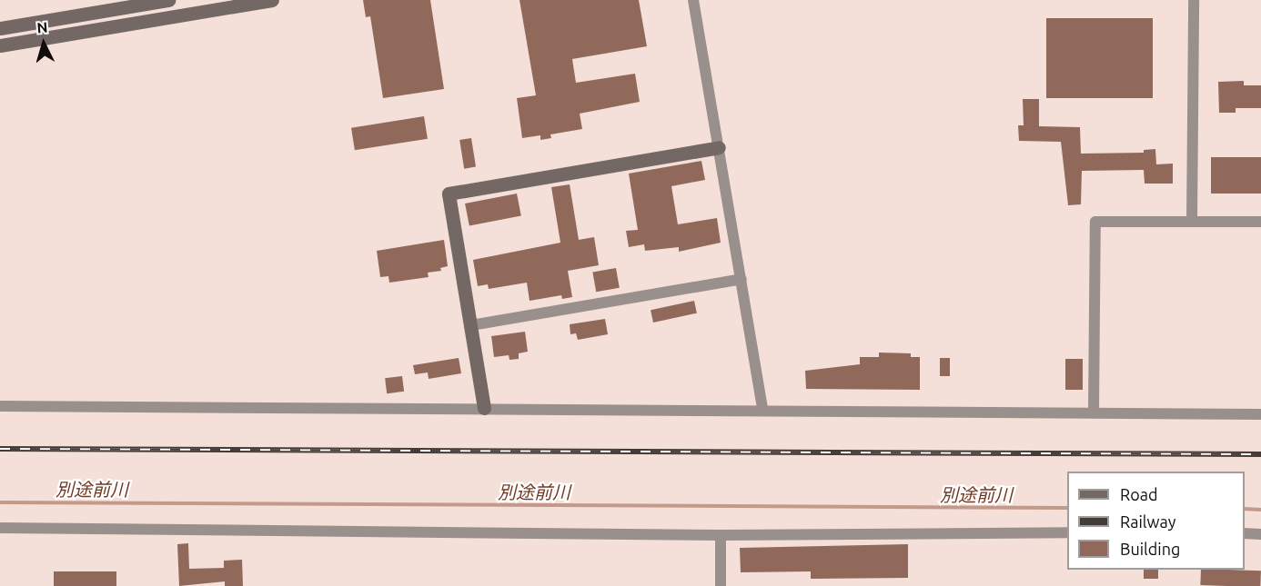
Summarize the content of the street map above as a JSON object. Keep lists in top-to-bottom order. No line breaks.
{"water":["別途前川"],"legend":["Road","Railway","Building"],"north":"top"}
